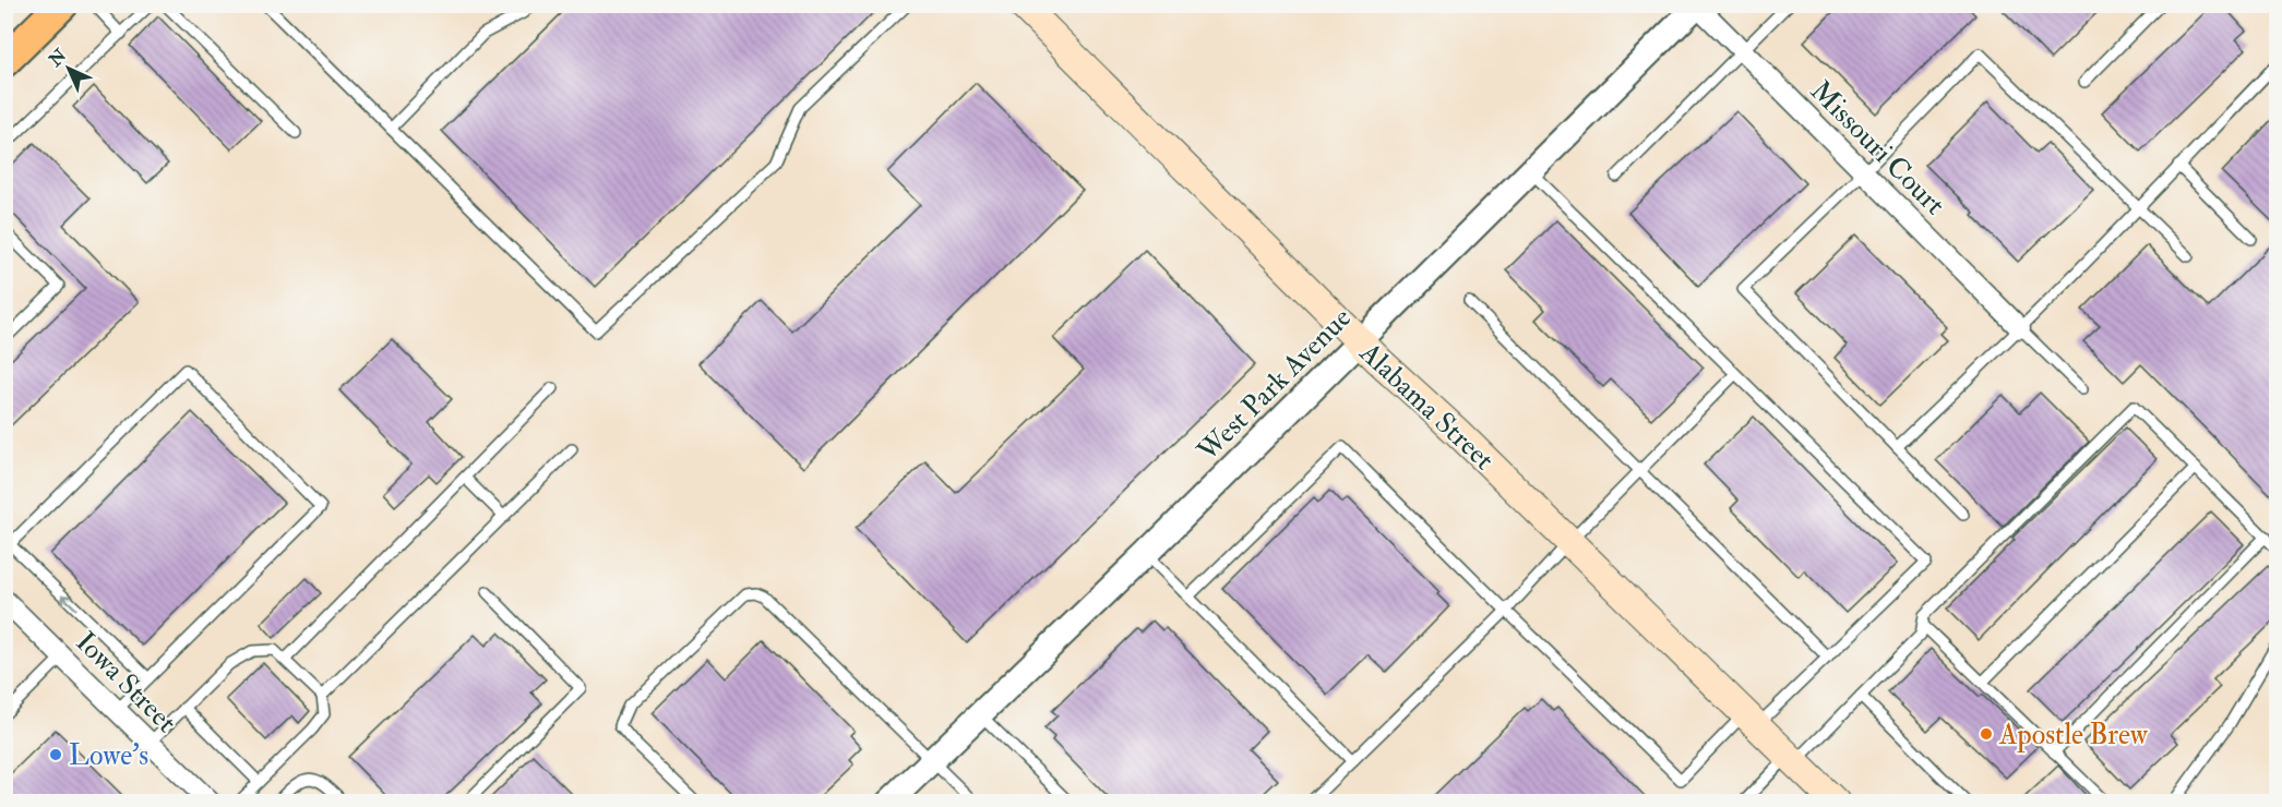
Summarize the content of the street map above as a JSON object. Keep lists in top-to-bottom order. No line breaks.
{"streets":{"main road":["Alabama Street"],"street":["Missouri Court","West Park Avenue","Iowa Street"]},"crossings":[["Missouri Court","West Park Avenue"],["West Park Avenue","Alabama Street"]],"places":["Apostle Brew","Lowe's"],"north":"top left"}
